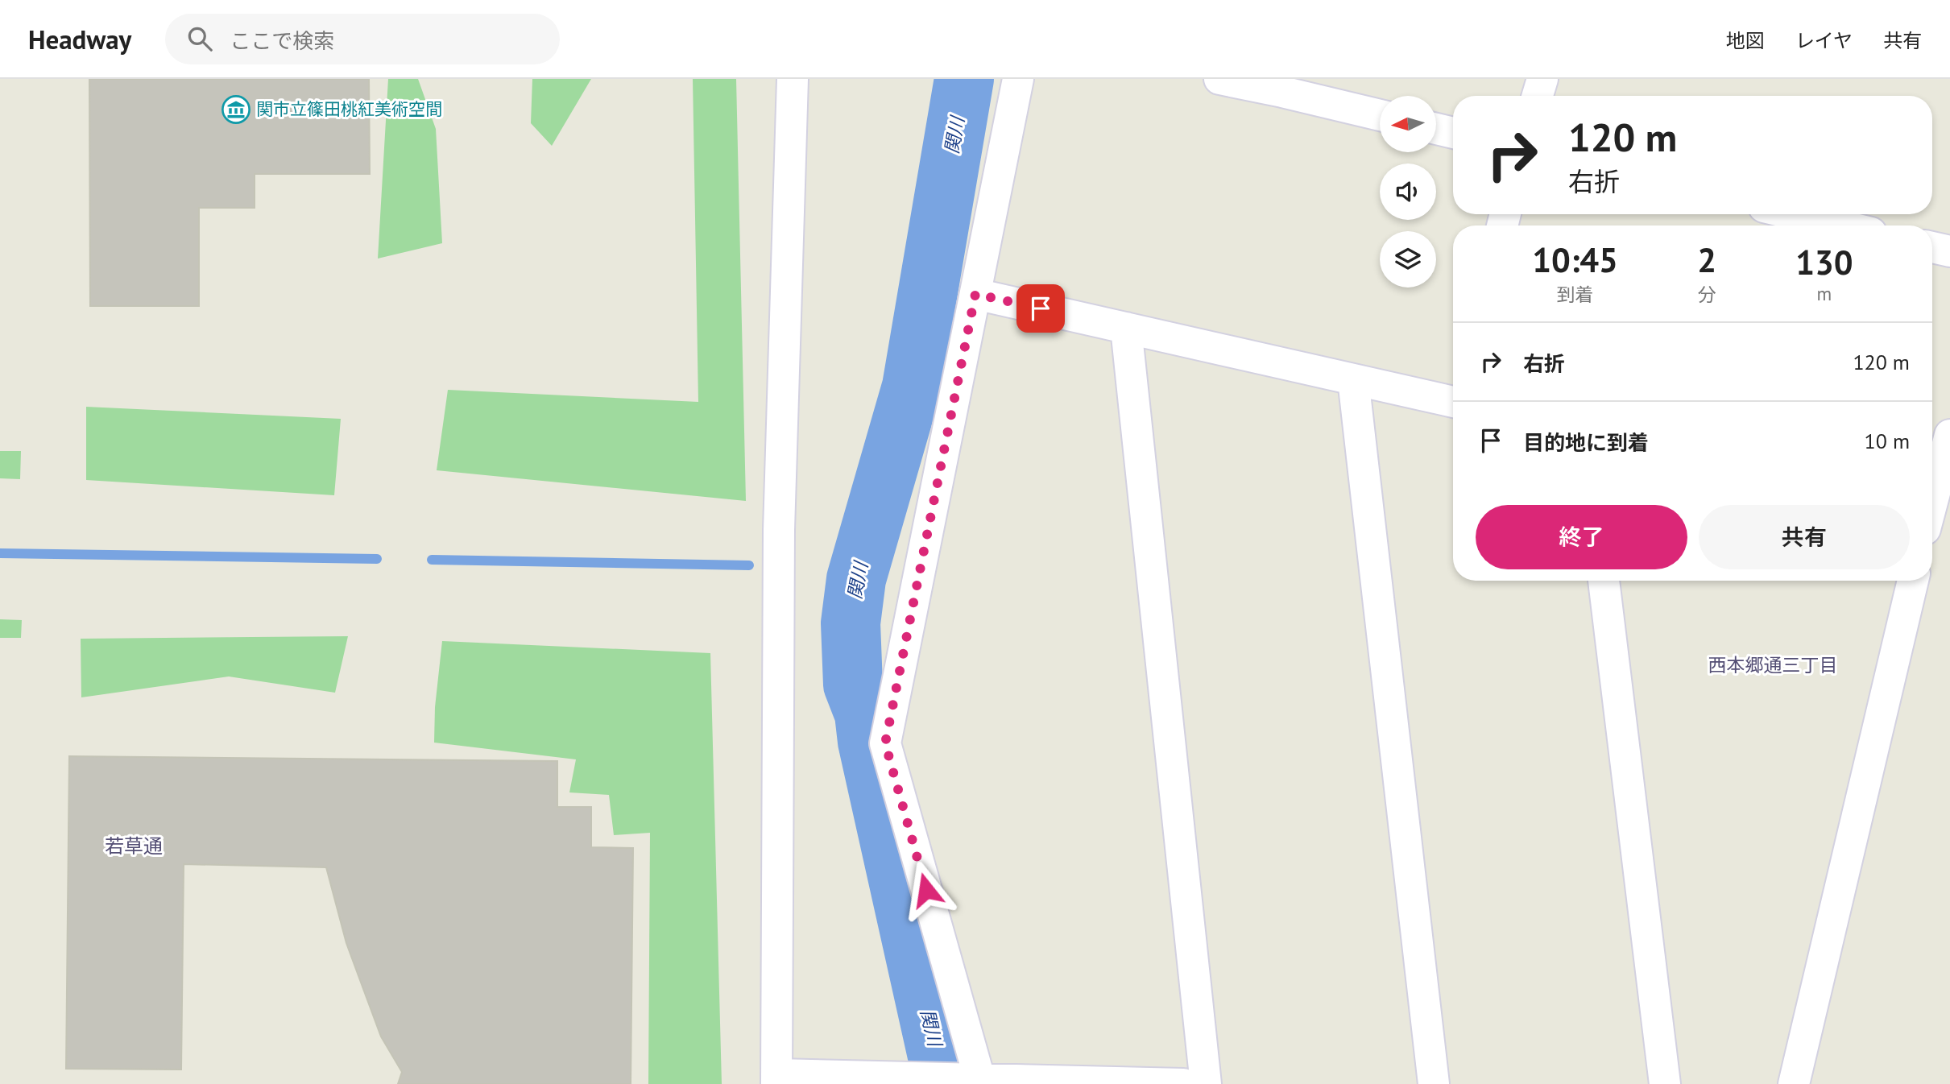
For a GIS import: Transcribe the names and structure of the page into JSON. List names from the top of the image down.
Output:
{
  "districts": ["西本郷通三丁目", "若草通"],
  "water": ["関川"],
  "places": {
    "museum": ["関市立篠田桃紅美術空間"]
  },
  "north": "left",
  "page": {
    "header": "Headway",
    "search": "ここで検索",
    "nav": ["地図", "レイヤ", "共有"],
    "turn": ["120 m", "右折"],
    "eta": [
      "10:45",
      "到着",
      "2",
      "分",
      "130",
      "m"
    ],
    "list": [
      {
        "name": "右折",
        "value": "120 m"
      },
      {
        "name": "目的地に到着",
        "value": "10 m"
      }
    ],
    "buttons": ["終了", "共有"]
  }
}
